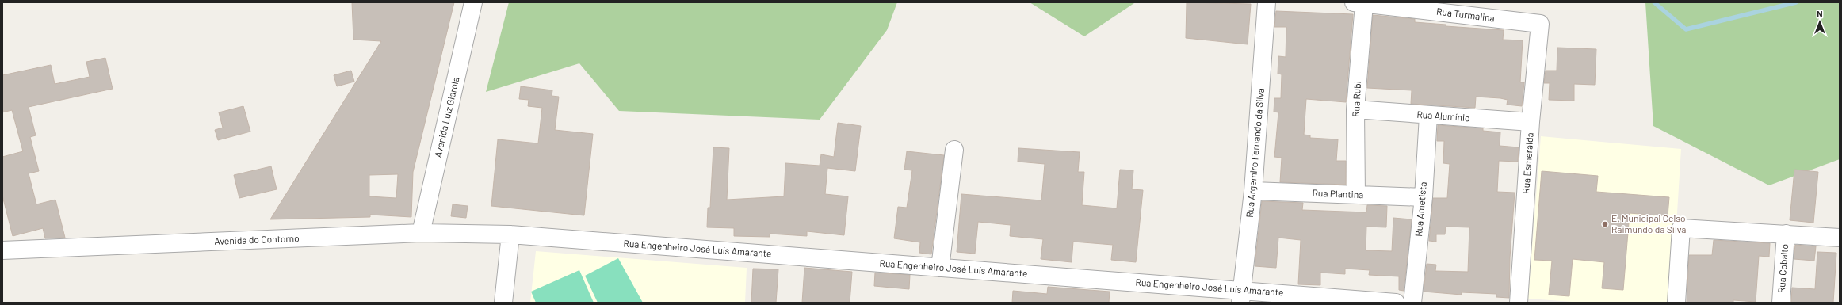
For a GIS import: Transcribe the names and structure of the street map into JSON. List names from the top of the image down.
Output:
{
  "streets": {
    "street": [
      "Rua Turmalina",
      "Rua Rubi",
      "Rua Alumínio",
      "Avenida Luiz Giarola",
      "Rua Argemiro Fernando da Silva",
      "Rua Esmeralda",
      "Rua Plantina",
      "Rua Ametista",
      "Avenida do Contorno",
      "Rua Engenheiro José Luís Amarante",
      "Rua Cobalto"
    ]
  },
  "crossings": [
    ["Rua Turmalina", "Rua Rubi"],
    ["Rua Turmalina", "Rua Esmeralda"],
    ["Rua Rubi", "Rua Alumínio"],
    ["Rua Rubi", "Rua Plantina"],
    ["Rua Alumínio", "Rua Esmeralda"],
    ["Rua Alumínio", "Rua Ametista"],
    ["Avenida Luiz Giarola", "Avenida do Contorno"],
    ["Rua Argemiro Fernando da Silva", "Rua Plantina"],
    ["Rua Argemiro Fernando da Silva", "Rua Engenheiro José Luís Amarante"],
    ["Rua Plantina", "Rua Ametista"],
    ["Avenida do Contorno", "Rua Engenheiro José Luís Amarante"]
  ],
  "places": ["E. Municipal Celso Raimundo da Silva"],
  "north": "top"
}
